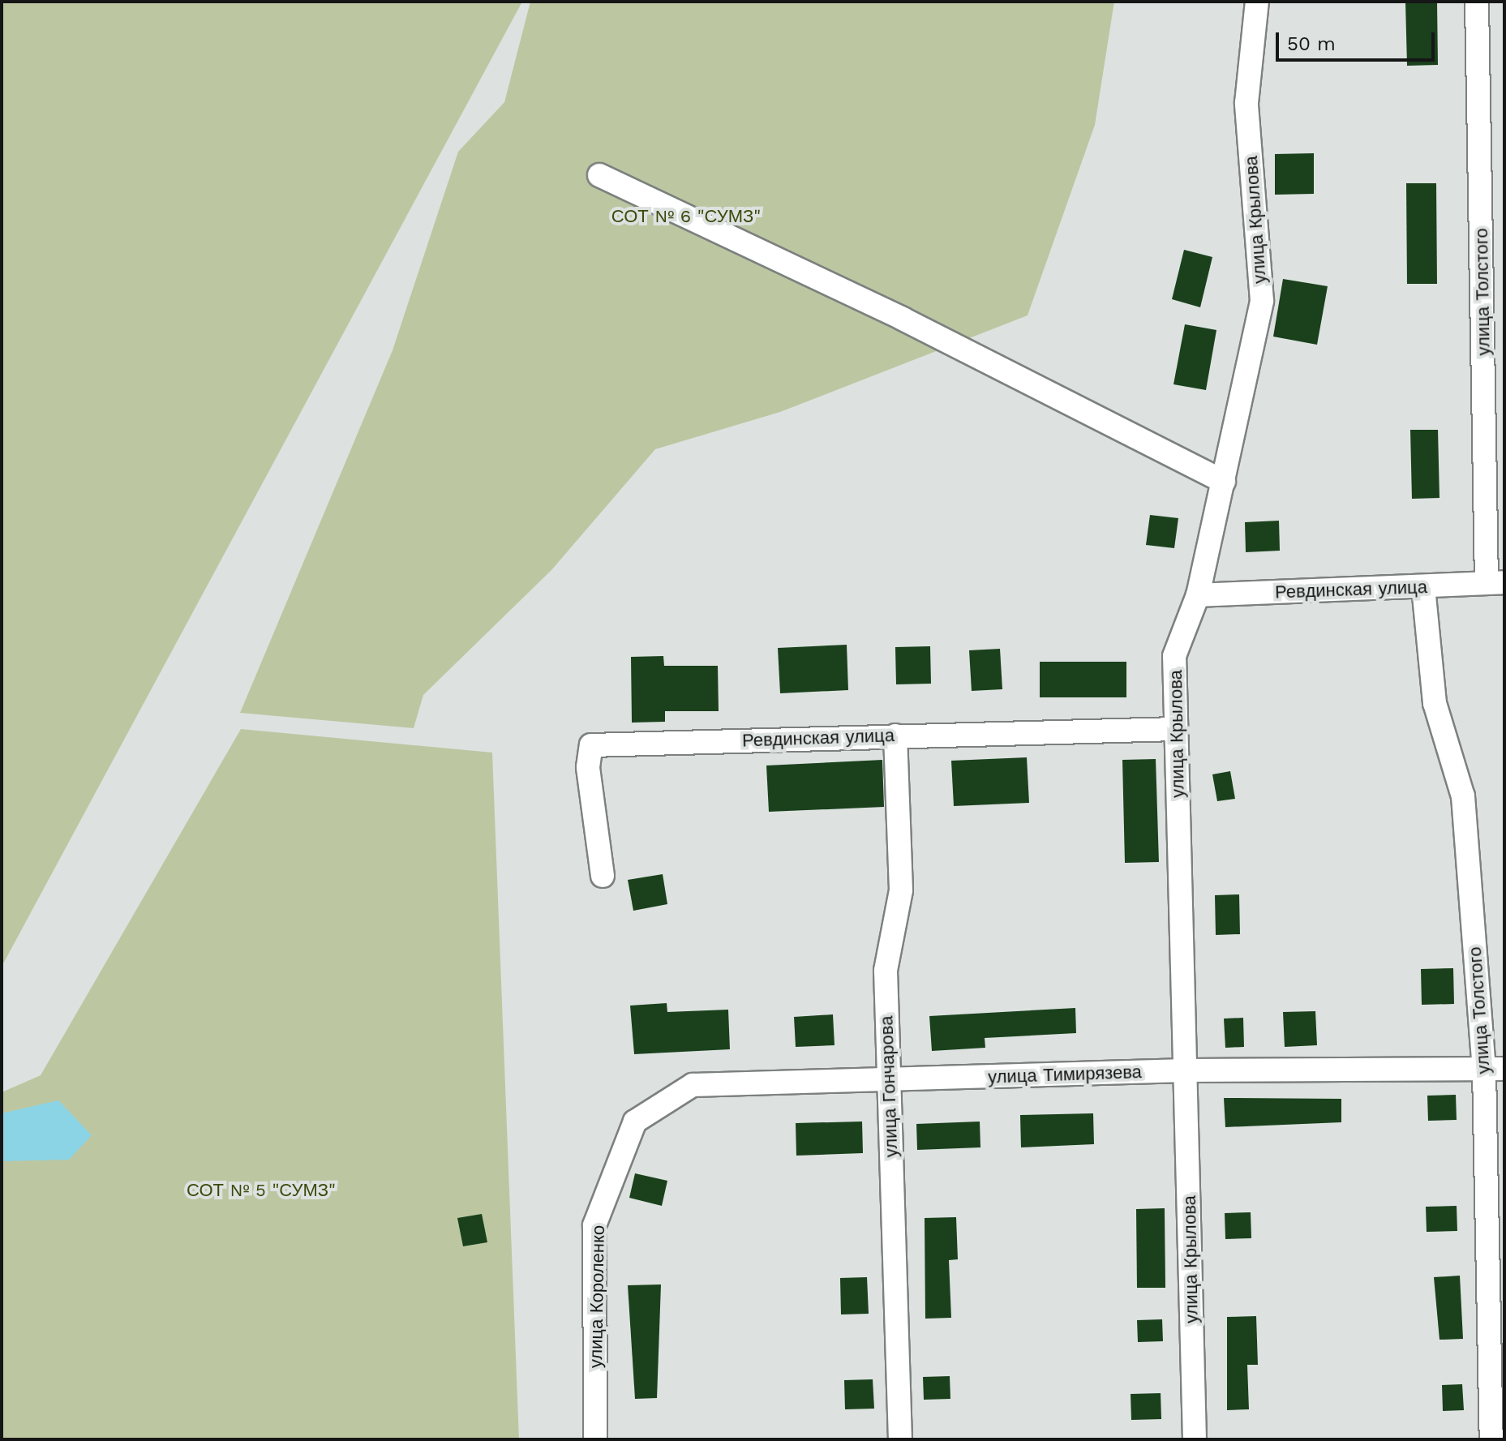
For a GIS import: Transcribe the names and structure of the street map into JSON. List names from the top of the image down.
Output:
{
  "streets": {
    "street": [
      "улица Крылова",
      "улица Толстого",
      "Ревдинская улица",
      "улица Тимирязева",
      "улица Гончарова",
      "улица Короленко"
    ]
  },
  "crossings": [
    ["улица Крылова", "Ревдинская улица"],
    ["улица Крылова", "улица Тимирязева"],
    ["улица Толстого", "Ревдинская улица"],
    ["улица Толстого", "улица Тимирязева"],
    ["Ревдинская улица", "улица Гончарова"],
    ["улица Тимирязева", "улица Гончарова"],
    ["улица Тимирязева", "улица Короленко"]
  ],
  "parks": ["СОТ № 6 \"СУМЗ\"", "СОТ № 5 \"СУМЗ\""],
  "scale_bar": "50 m"
}
